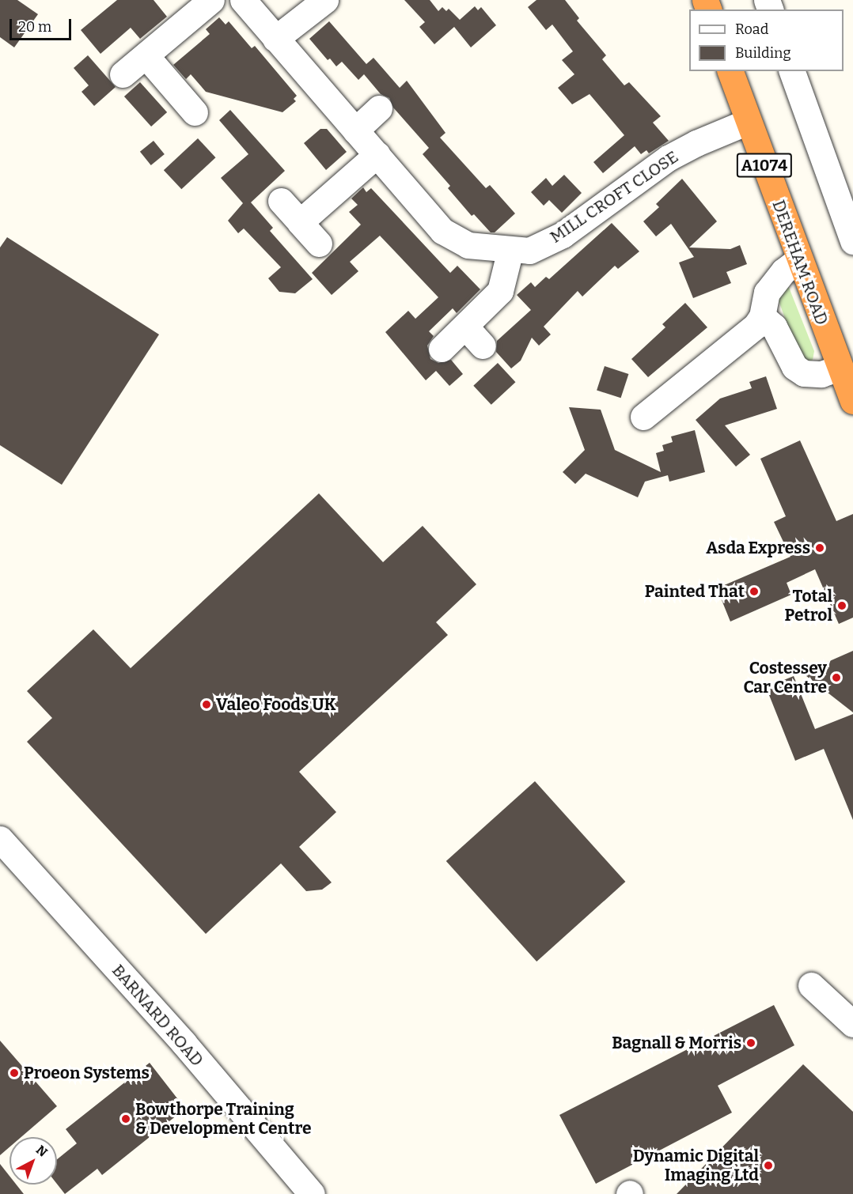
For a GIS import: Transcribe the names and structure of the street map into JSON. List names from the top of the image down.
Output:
{
  "streets": {
    "highway": ["A1074", "DEREHAM ROAD"],
    "street": ["MILL CROFT CLOSE", "BARNARD ROAD"]
  },
  "crossings": [
    ["MILL CROFT CLOSE", "DEREHAM ROAD"]
  ],
  "places": [
    "Asda Express",
    "Painted That",
    "Total Petrol",
    "Costessey Car Centre",
    "Valeo Foods UK",
    "Bagnall & Morris",
    "Proeon Systems",
    "Bowthorpe Training & Development Centre",
    "Dynamic Digital Imaging Ltd"
  ],
  "legend": ["Road", "Building"],
  "scale_bar": "20 m",
  "north": "top right"
}
